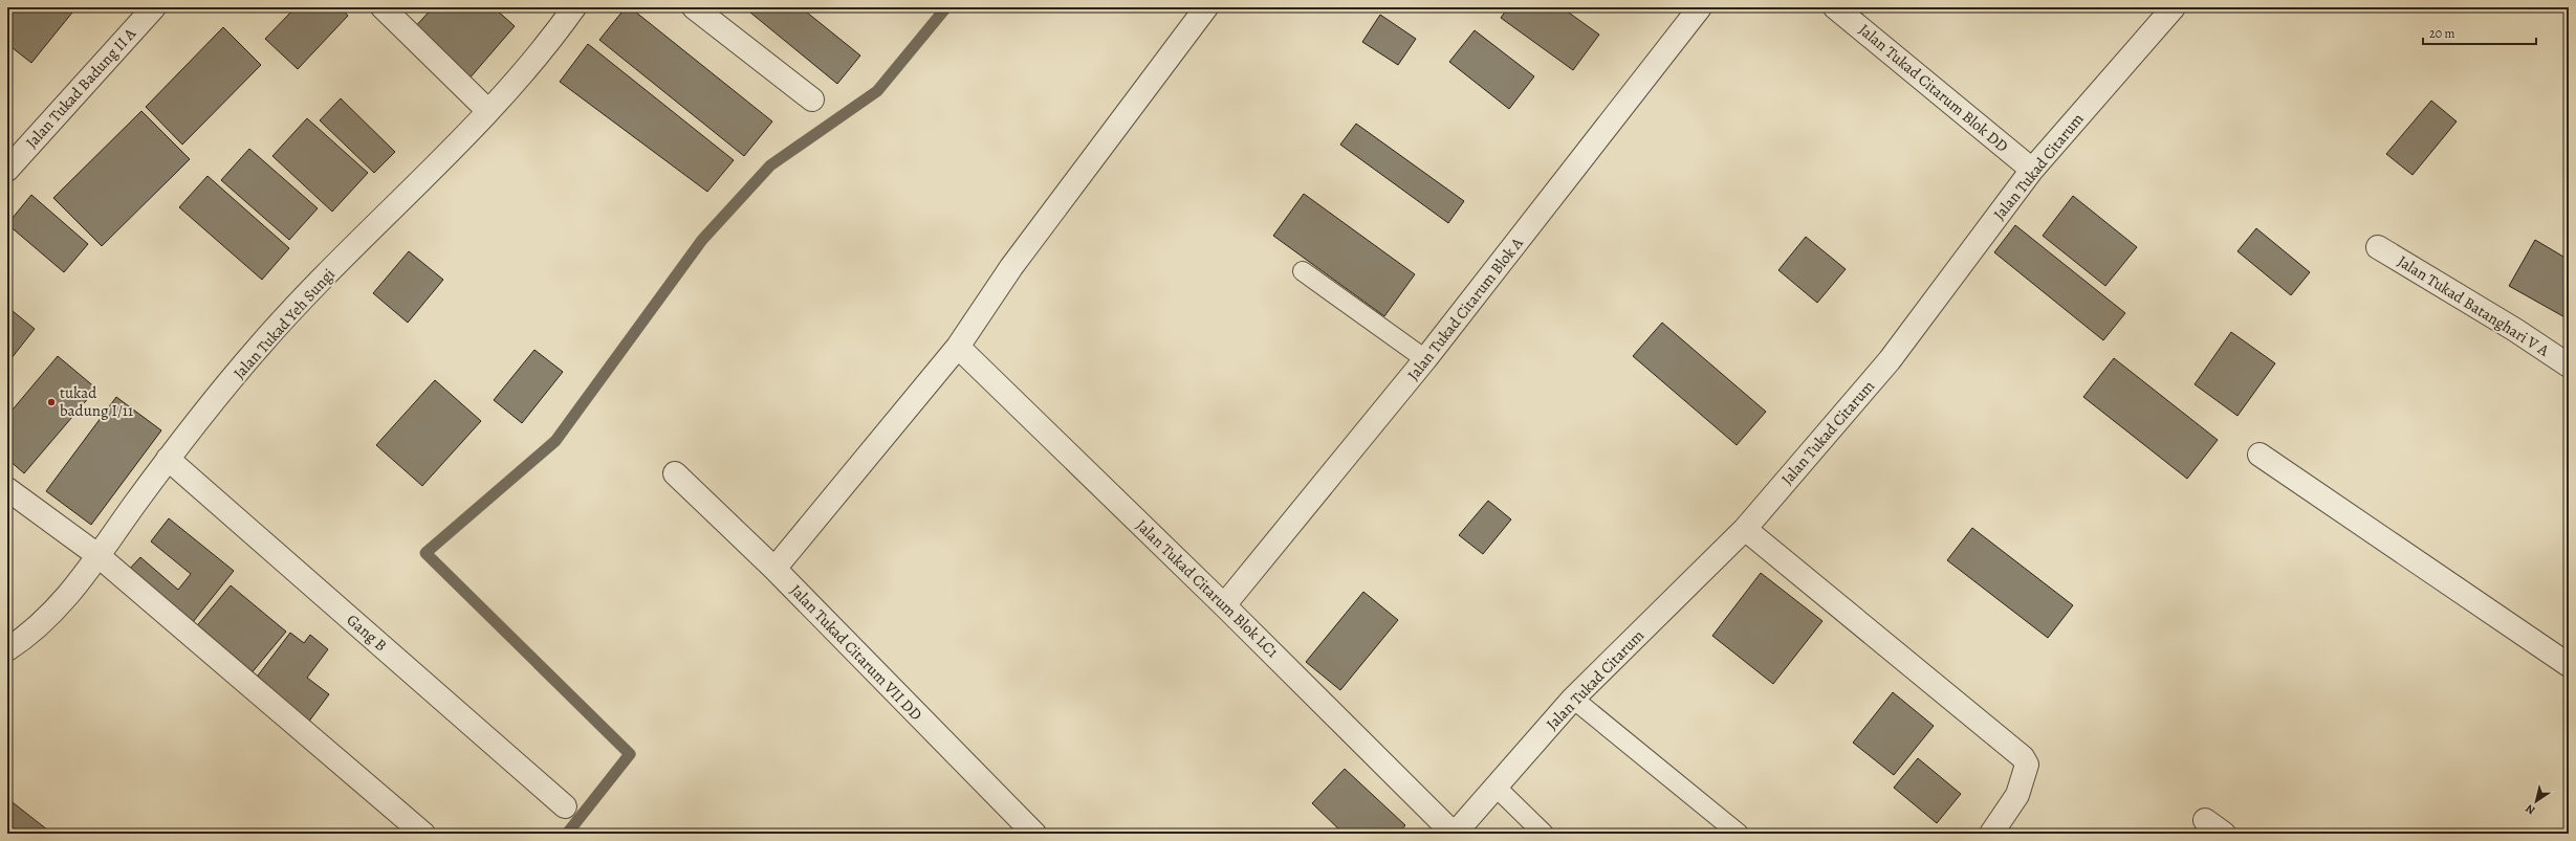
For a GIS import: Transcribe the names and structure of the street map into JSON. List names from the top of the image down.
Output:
{
  "streets": {
    "street": [
      "Jalan Tukad Badung II A",
      "Jalan Tukad Citarum Blok DD",
      "Jalan Tukad Citarum",
      "Jalan Tukad Batanghari V A",
      "Jalan Tukad Citarum Blok A",
      "Jalan Tukad Yeh Sungi",
      "Jalan Tukad Citarum Blok LC1",
      "Gang B",
      "Jalan Tukad Citarum VII DD"
    ]
  },
  "crossings": [
    ["Jalan Tukad Citarum Blok DD", "Jalan Tukad Citarum"],
    ["Jalan Tukad Citarum", "Jalan Tukad Citarum Blok LC1"],
    ["Jalan Tukad Citarum Blok A", "Jalan Tukad Citarum Blok LC1"],
    ["Jalan Tukad Yeh Sungi", "Gang B"]
  ],
  "places": ["tukad badung I/11"],
  "scale_bar": "20 m",
  "north": "bottom left"
}
